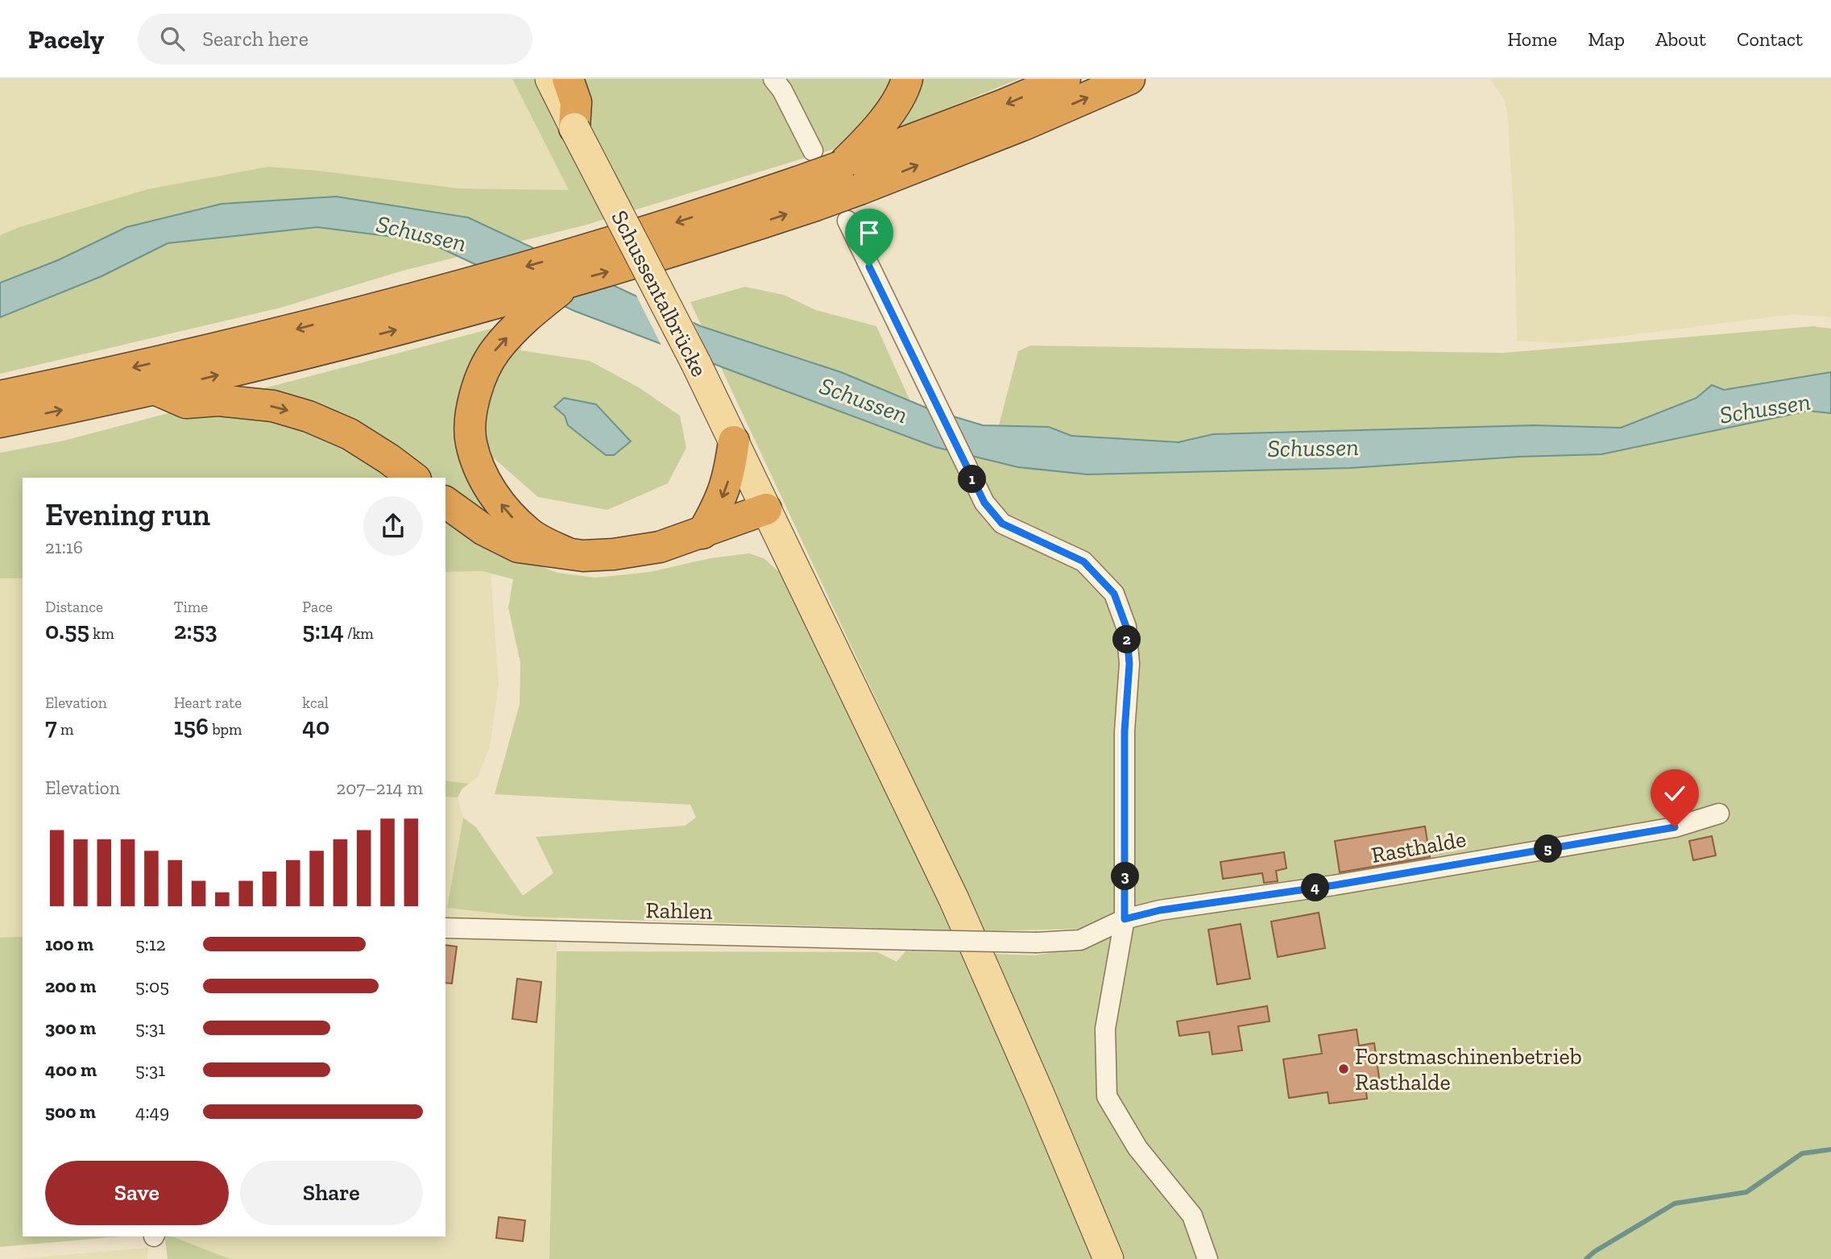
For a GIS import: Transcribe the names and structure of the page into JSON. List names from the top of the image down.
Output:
{
  "streets": {
    "main road": ["Schussentalbrücke"],
    "street": ["Rasthalde", "Rahlen"]
  },
  "crossings": [
    ["Rasthalde", "Rahlen"]
  ],
  "water": ["Schussen"],
  "places": ["Forstmaschinenbetrieb Rasthalde"],
  "page": {
    "header": "Pacely",
    "search": "Search here",
    "nav": [
      "Home",
      "Map",
      "About",
      "Contact"
    ],
    "pins": [
      "1",
      "2",
      "5",
      "3",
      "4"
    ],
    "heading": ["Evening run", "21:16"],
    "stats": [
      ["Distance", "0.55 km"],
      ["Time", "2:53"],
      ["Pace", "5:14 /km"],
      ["Elevation", "7 m"],
      ["Heart rate", "156 bpm"],
      ["kcal", "40"]
    ],
    "chart": ["Elevation", "207–214 m"],
    "list": [
      {
        "name": "100 m",
        "note": "5:12"
      },
      {
        "name": "200 m",
        "note": "5:05"
      },
      {
        "name": "300 m",
        "note": "5:31"
      },
      {
        "name": "400 m",
        "note": "5:31"
      },
      {
        "name": "500 m",
        "note": "4:49"
      }
    ],
    "buttons": ["Save", "Share"]
  }
}
